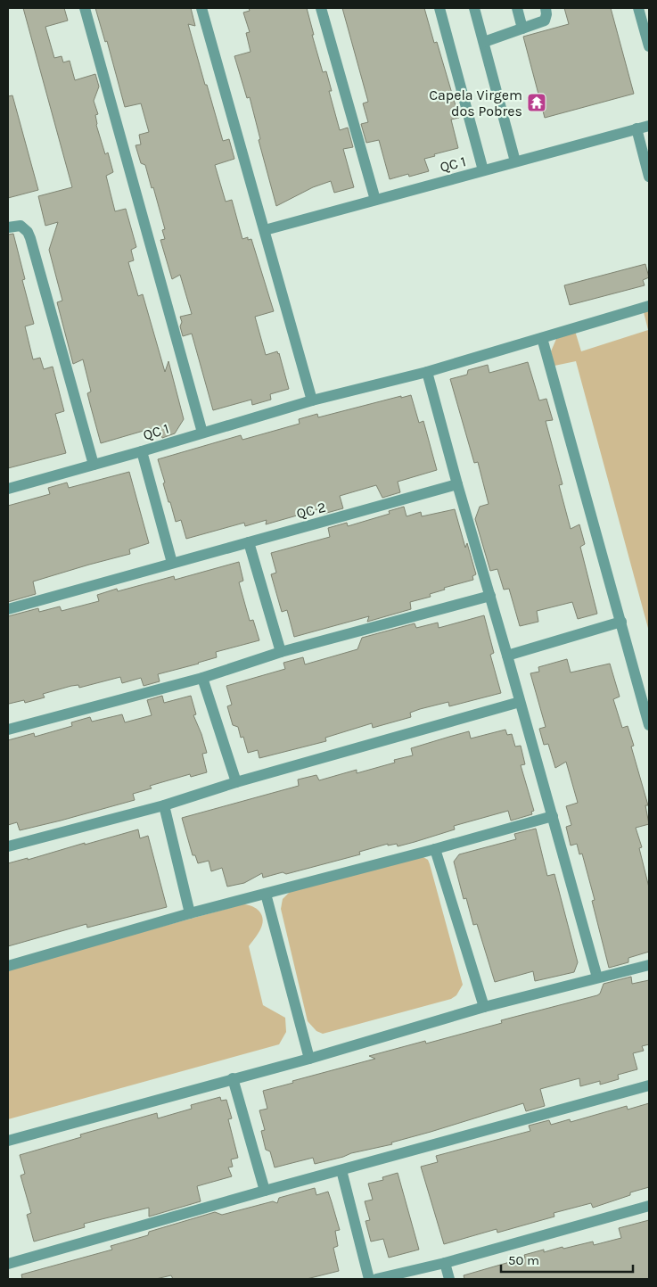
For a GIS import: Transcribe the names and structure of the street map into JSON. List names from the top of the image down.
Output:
{
  "streets": {
    "street": ["QC 1", "QC 2"]
  },
  "places": {
    "temple": ["Capela Virgem dos Pobres"]
  },
  "scale_bar": "50 m"
}
